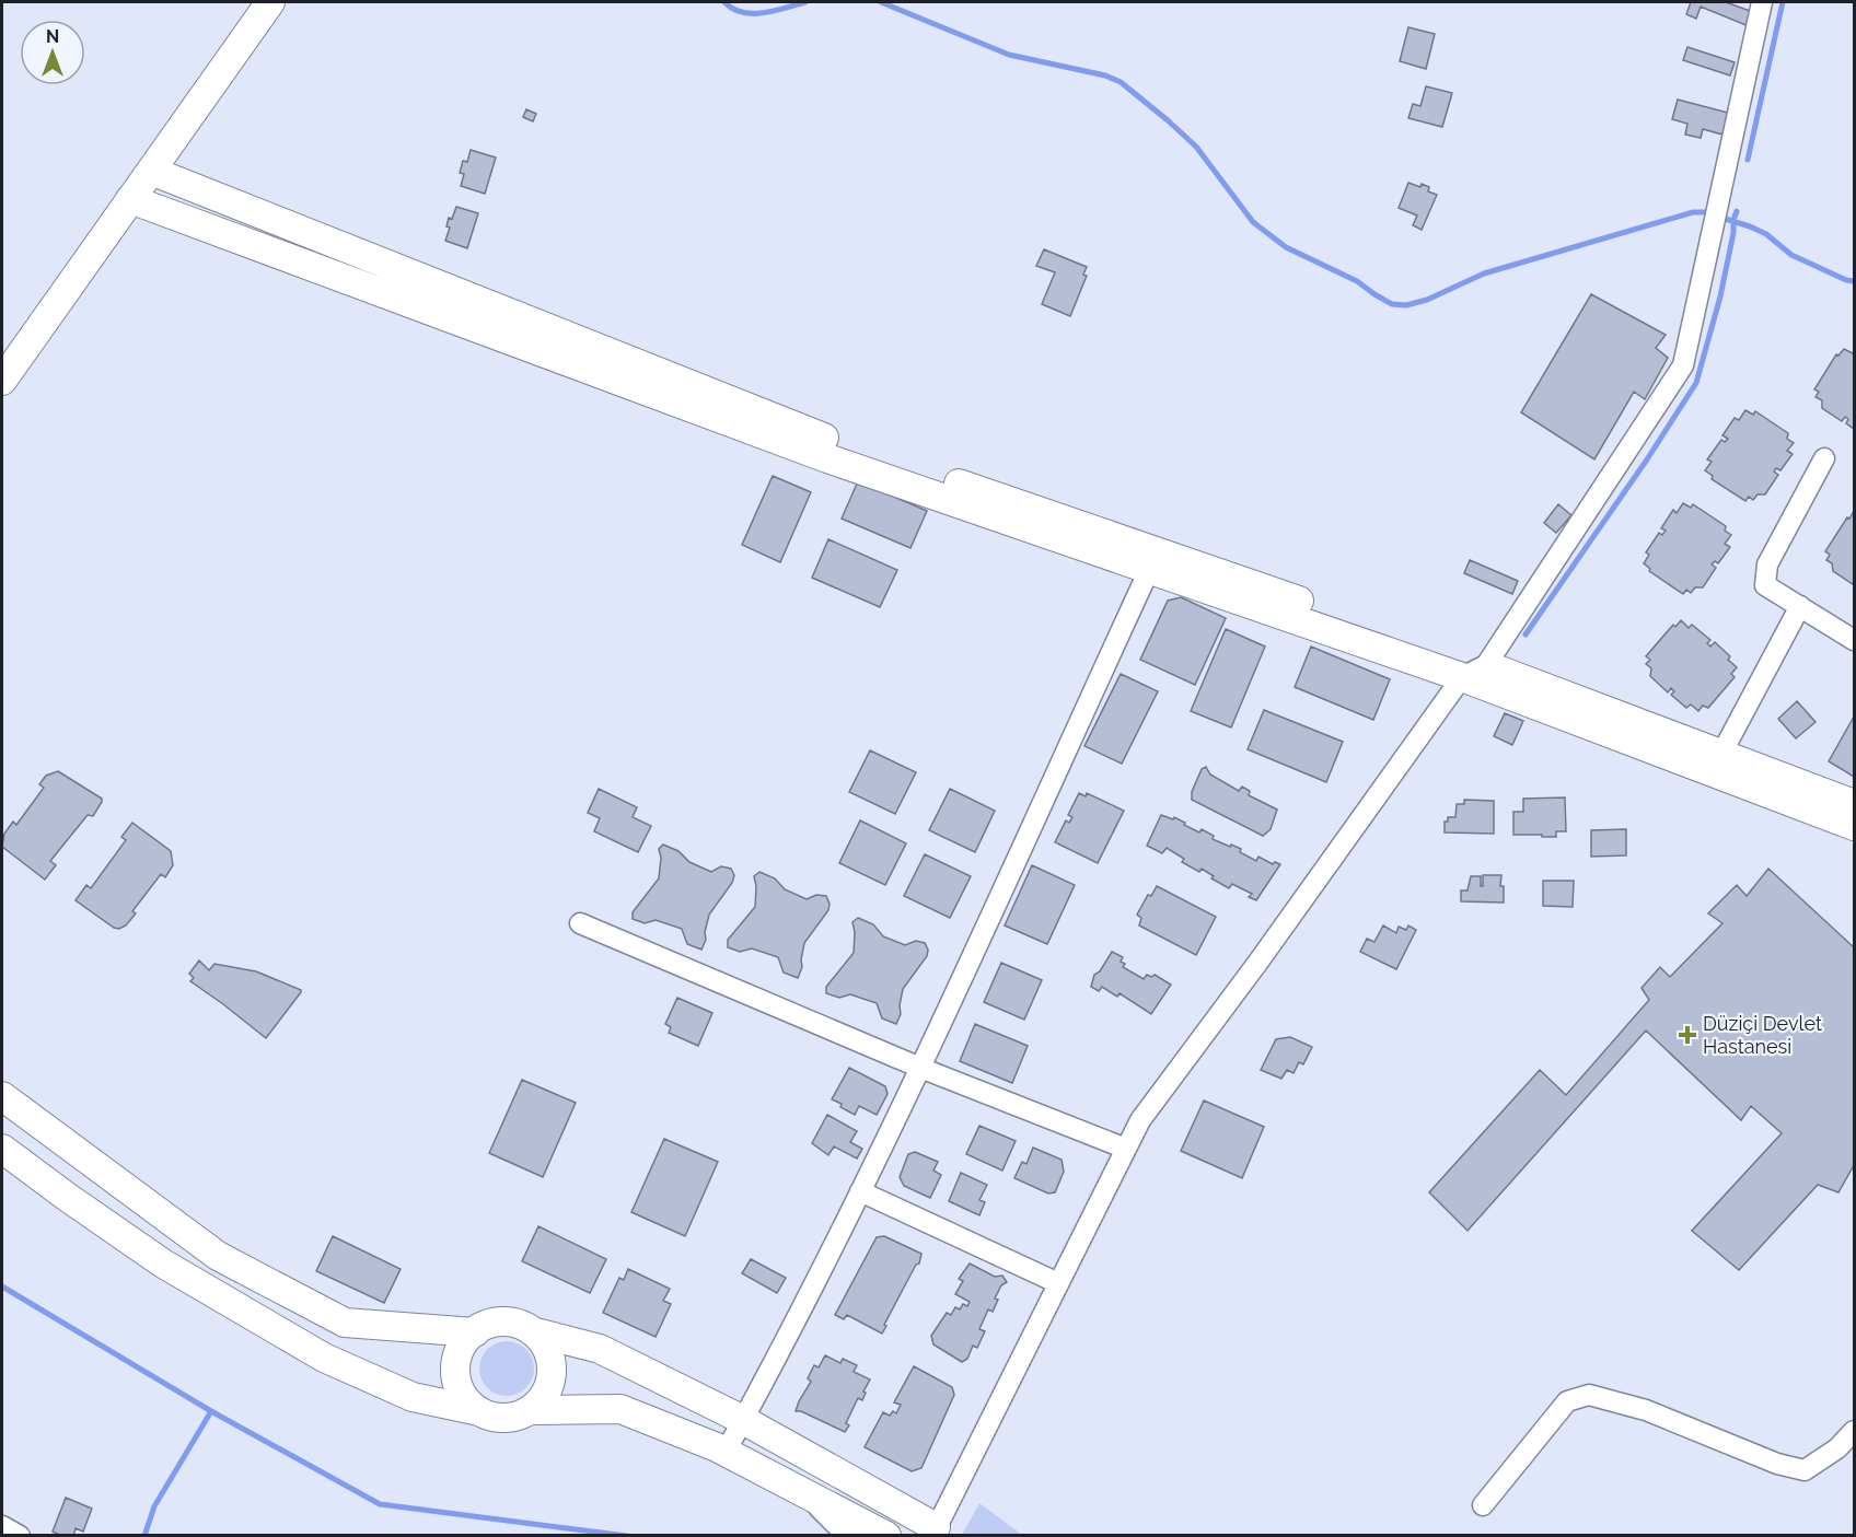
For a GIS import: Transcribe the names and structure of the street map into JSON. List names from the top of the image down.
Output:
{
  "places": {
    "health": ["Düziçi Devlet Hastanesi"]
  },
  "north": "top"
}
